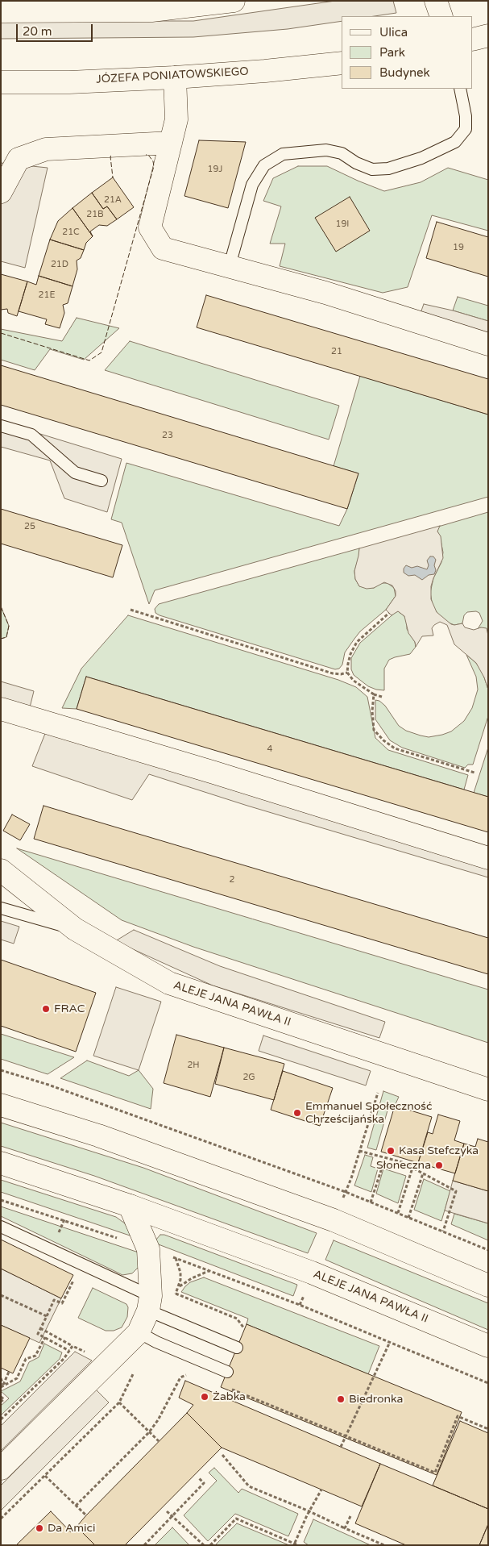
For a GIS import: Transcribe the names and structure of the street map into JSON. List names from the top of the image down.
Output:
{
  "streets": {
    "street": ["JÓZEFA PONIATOWSKIEGO", "ALEJE JANA PAWŁA II"]
  },
  "places": [
    "FRAC",
    "Emmanuel Społeczność Chrześcijańska",
    "Kasa Stefczyka",
    "Słoneczna",
    "Żabka",
    "Biedronka",
    "Da Amici"
  ],
  "house_numbers": [
    "19J",
    "21A",
    "21B",
    "19I",
    "21C",
    "19",
    "21D",
    "21E",
    "21",
    "23",
    "25",
    "4",
    "2",
    "2H",
    "2G"
  ],
  "legend": ["Ulica", "Park", "Budynek"],
  "scale_bar": "20 m"
}
